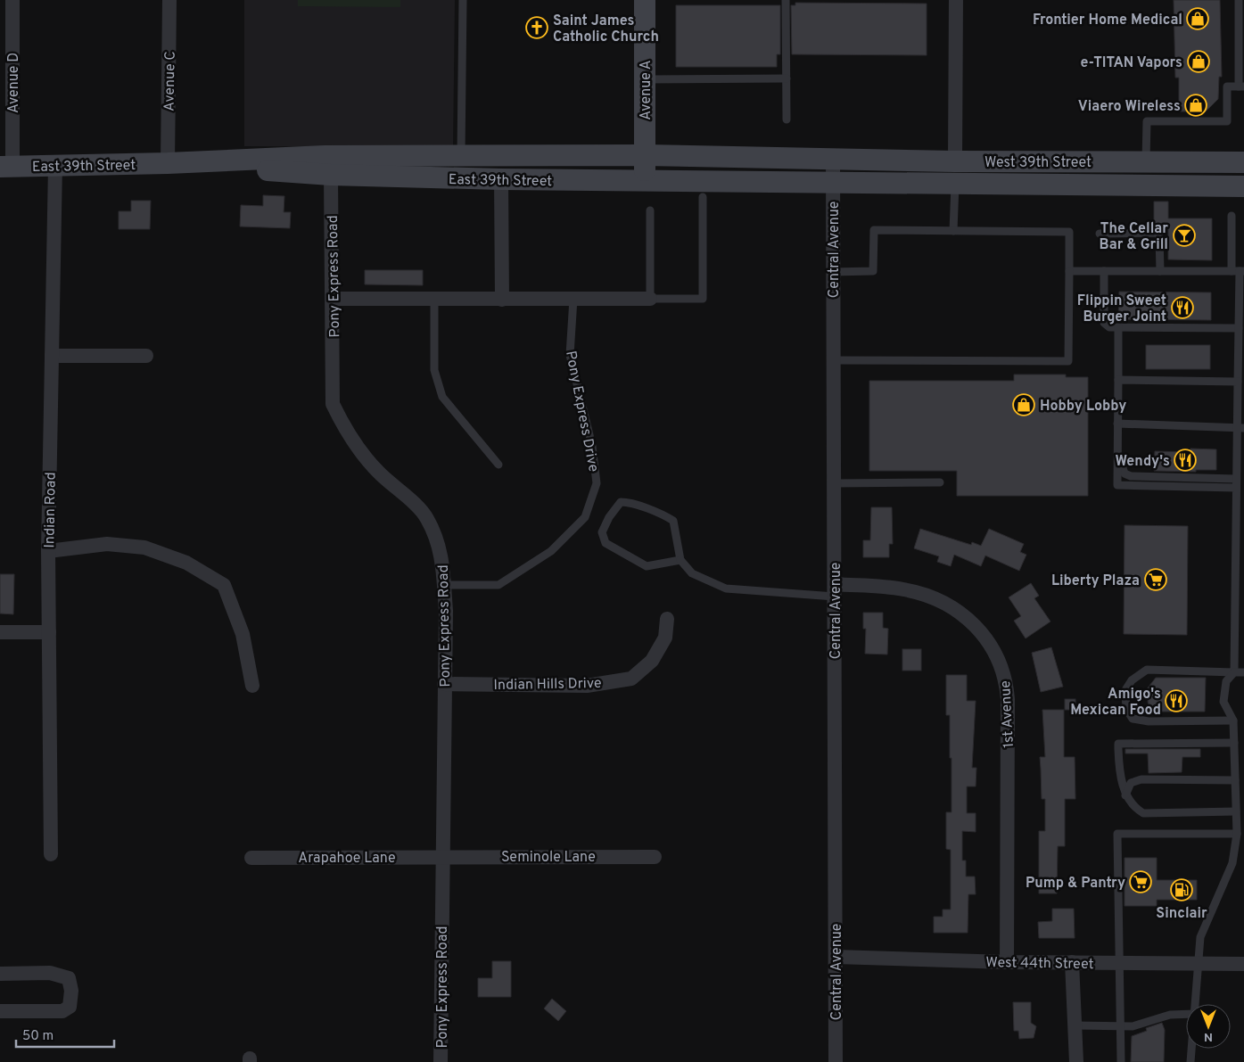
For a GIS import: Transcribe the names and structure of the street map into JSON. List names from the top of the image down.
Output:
{
  "streets": {
    "main road": ["Avenue A", "West 39th Street", "East 39th Street"],
    "street": [
      "Avenue C",
      "Avenue D",
      "Central Avenue",
      "Pony Express Road",
      "Indian Road",
      "Indian Hills Drive",
      "1st Avenue",
      "Seminole Lane",
      "Arapahoe Lane",
      "West 44th Street"
    ],
    "lane": ["Pony Express Drive"]
  },
  "crossings": [
    ["Avenue C", "East 39th Street"],
    ["Avenue D", "East 39th Street"],
    ["Avenue A", "East 39th Street"],
    ["West 39th Street", "East 39th Street"],
    ["West 39th Street", "Central Avenue"],
    ["East 39th Street", "Central Avenue"],
    ["East 39th Street", "Pony Express Road"],
    ["East 39th Street", "Indian Road"],
    ["Central Avenue", "1st Avenue"],
    ["Central Avenue", "West 44th Street"],
    ["Pony Express Road", "Pony Express Drive"],
    ["Pony Express Road", "Indian Hills Drive"],
    ["Pony Express Road", "Seminole Lane"],
    ["Pony Express Road", "Arapahoe Lane"],
    ["1st Avenue", "West 44th Street"],
    ["Seminole Lane", "Arapahoe Lane"]
  ],
  "places": {
    "shop": [
      "Frontier Home Medical",
      "e-TITAN Vapors",
      "Viaero Wireless",
      "Hobby Lobby"
    ],
    "church": ["Saint James Catholic Church"],
    "bar": ["The Cellar Bar & Grill"],
    "restaurant": ["Flippin Sweet Burger Joint", "Wendy's", "Amigo's Mexican Food"],
    "supermarket": ["Liberty Plaza", "Pump & Pantry"],
    "fuel station": ["Sinclair"]
  },
  "scale_bar": "50 m",
  "north": "bottom"
}
